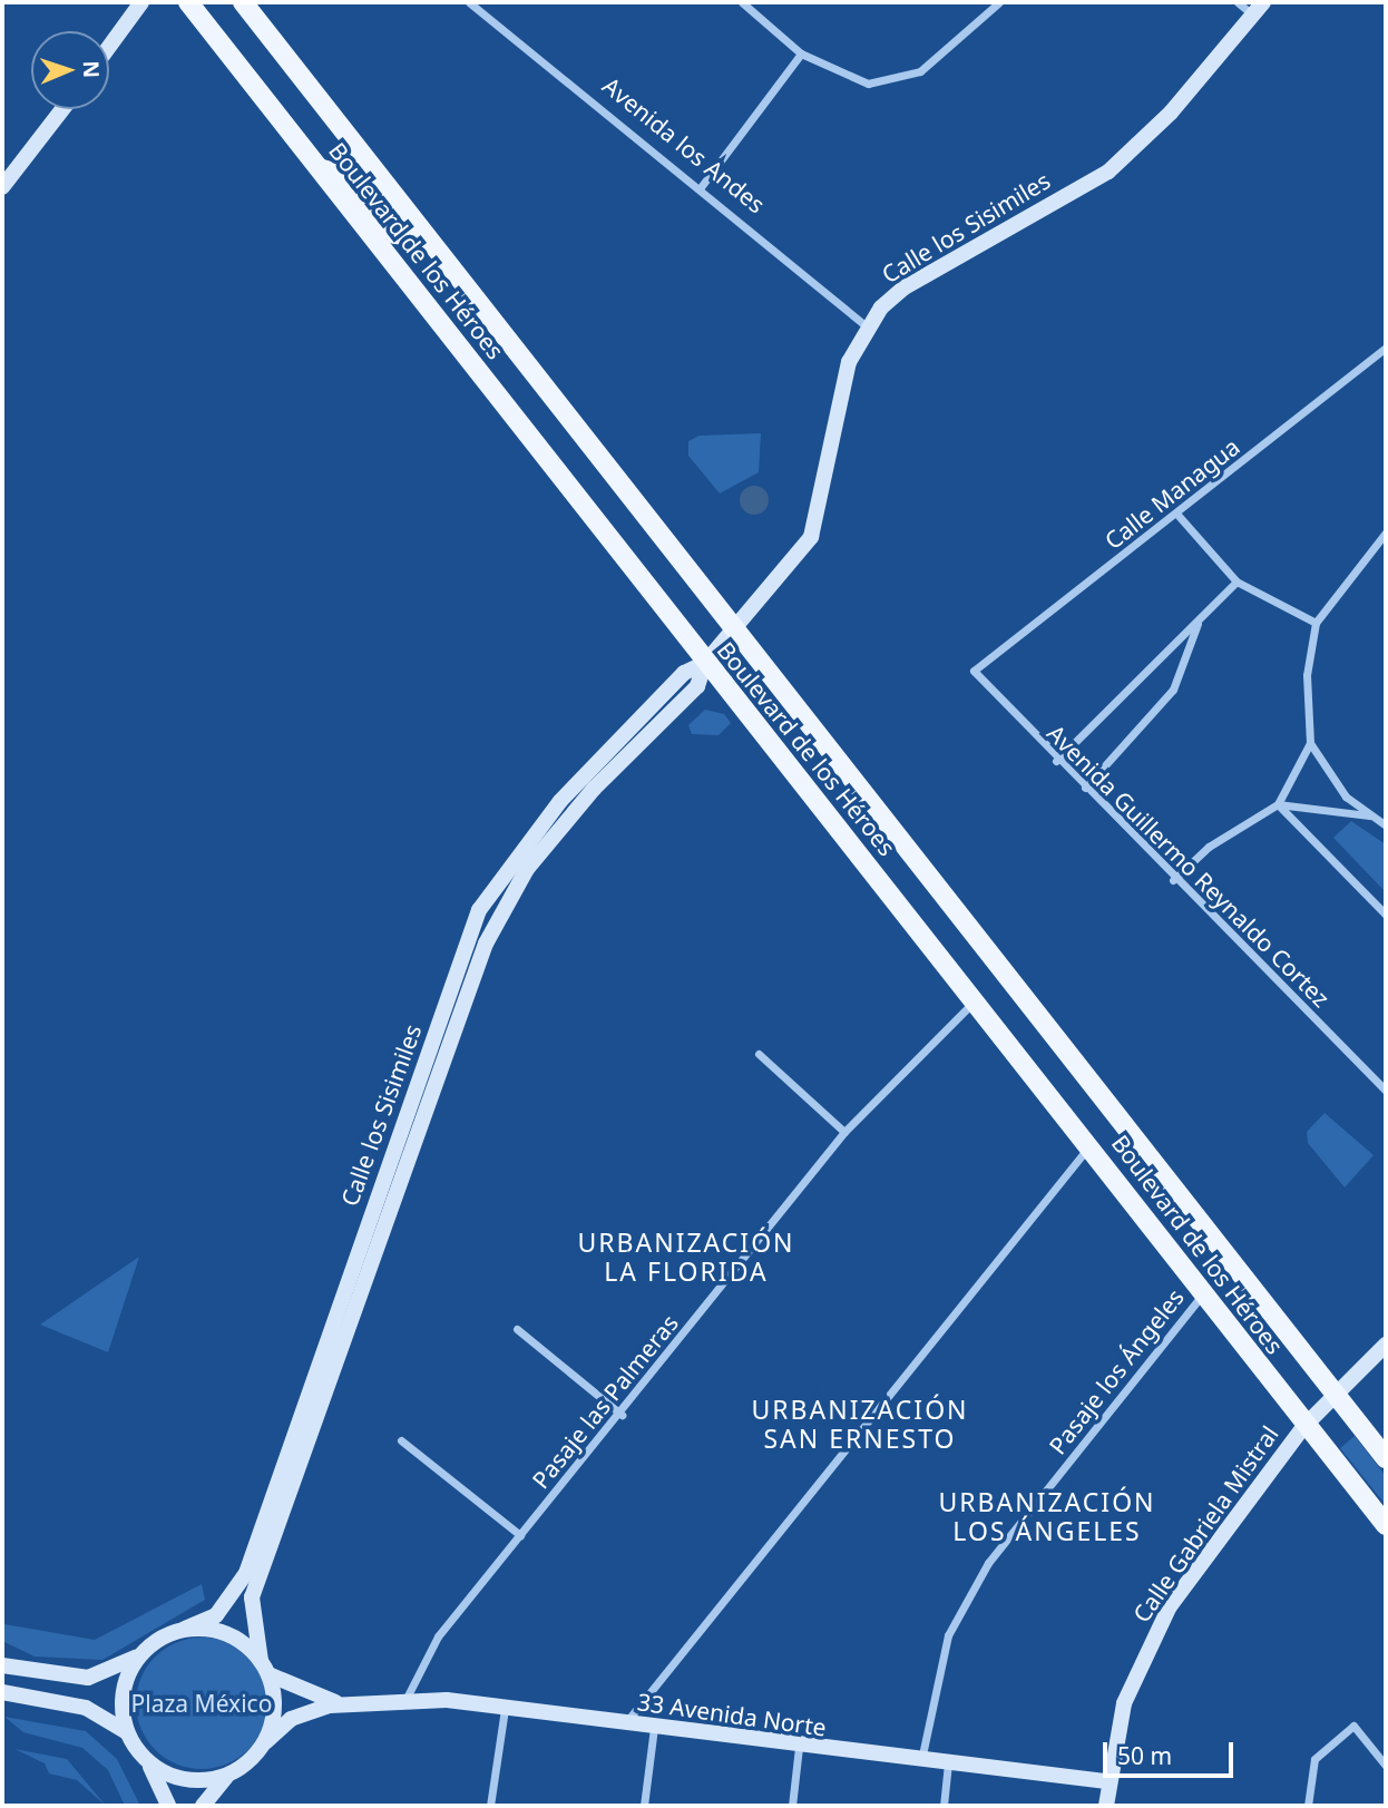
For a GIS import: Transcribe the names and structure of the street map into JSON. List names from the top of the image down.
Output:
{
  "streets": {
    "main road": [
      "Calle los Sisimiles",
      "Boulevard de los Héroes",
      "Calle Gabriela Mistral",
      "33 Avenida Norte"
    ],
    "street": [
      "Avenida los Andes",
      "Calle Managua",
      "Avenida Guillermo Reynaldo Cortez",
      "Pasaje los Ángeles",
      "Pasaje las Palmeras"
    ]
  },
  "crossings": [
    ["Avenida los Andes", "Calle los Sisimiles"],
    ["Calle los Sisimiles", "Boulevard de los Héroes"],
    ["Calle los Sisimiles", "33 Avenida Norte"],
    ["Boulevard de los Héroes", "Pasaje los Ángeles"],
    ["Boulevard de los Héroes", "Pasaje las Palmeras"],
    ["Boulevard de los Héroes", "Calle Gabriela Mistral"],
    ["Calle Managua", "Avenida Guillermo Reynaldo Cortez"],
    ["Pasaje los Ángeles", "33 Avenida Norte"],
    ["Pasaje las Palmeras", "33 Avenida Norte"],
    ["Calle Gabriela Mistral", "33 Avenida Norte"]
  ],
  "districts": ["URBANIZACIÓN LA FLORIDA", "URBANIZACIÓN SAN ERNESTO", "URBANIZACIÓN LOS ÁNGELES"],
  "parks": ["Plaza México"],
  "scale_bar": "50 m",
  "north": "right"
}
